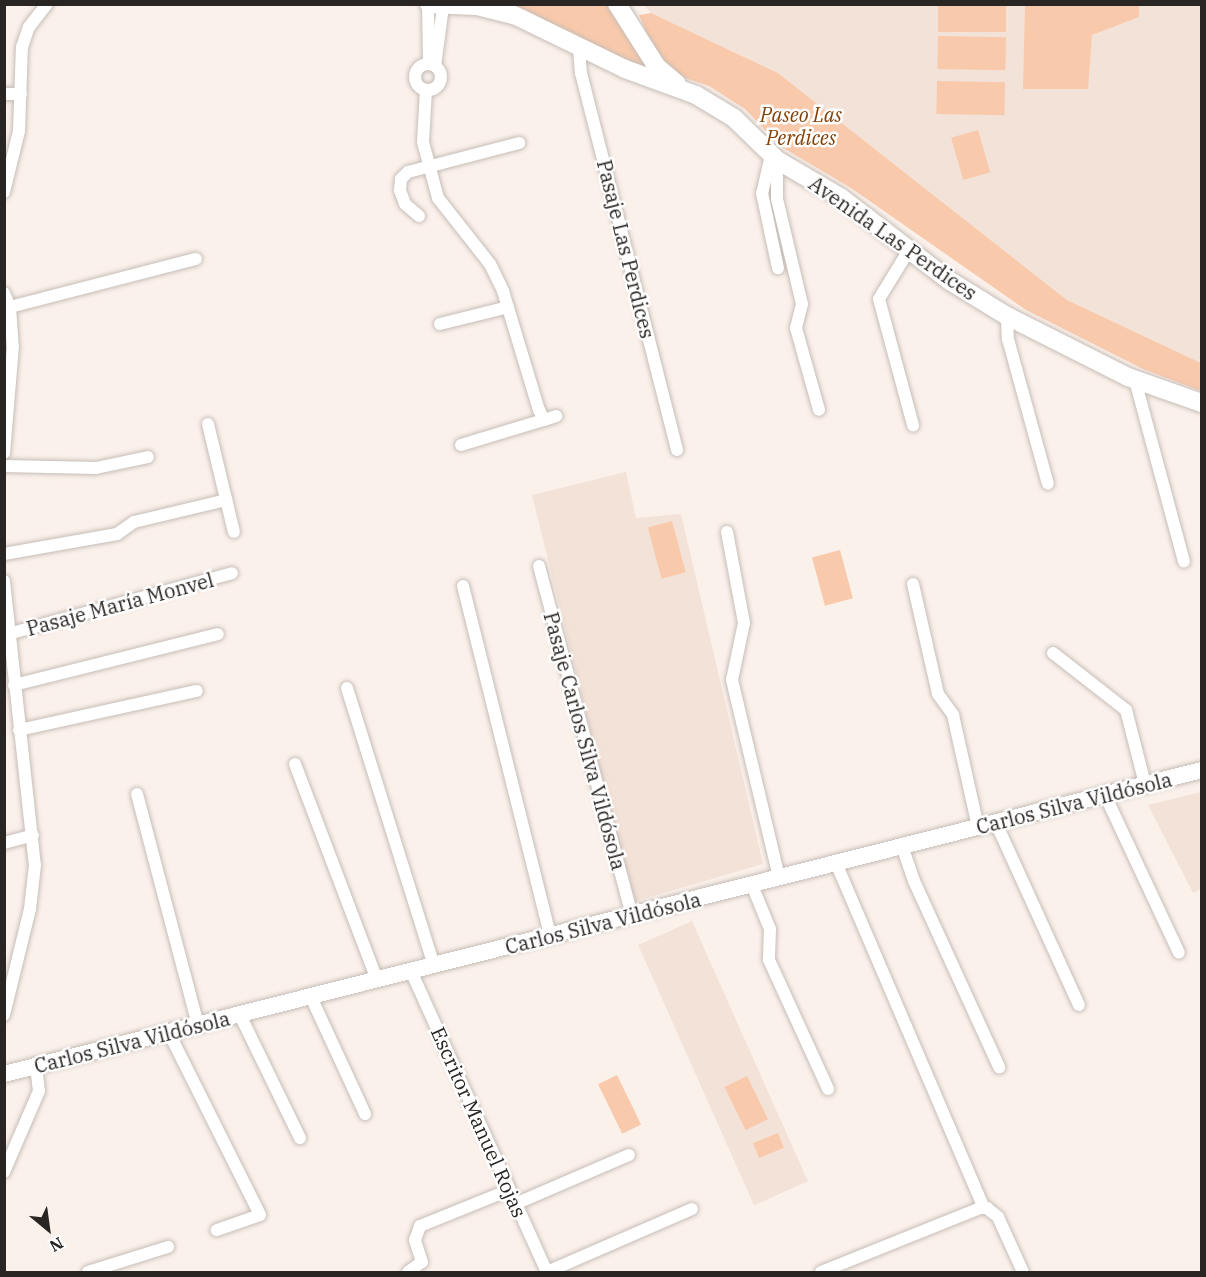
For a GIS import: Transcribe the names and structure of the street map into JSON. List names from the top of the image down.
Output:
{
  "streets": {
    "main road": ["Avenida Las Perdices"],
    "street": [
      "Pasaje Las Perdices",
      "Pasaje María Monvel",
      "Pasaje Carlos Silva Vildósola",
      "Carlos Silva Vildósola",
      "Escritor Manuel Rojas"
    ]
  },
  "crossings": [
    ["Avenida Las Perdices", "Pasaje Las Perdices"],
    ["Pasaje Carlos Silva Vildósola", "Carlos Silva Vildósola"],
    ["Carlos Silva Vildósola", "Escritor Manuel Rojas"]
  ],
  "parks": ["Paseo Las Perdices"],
  "north": "bottom right"
}
